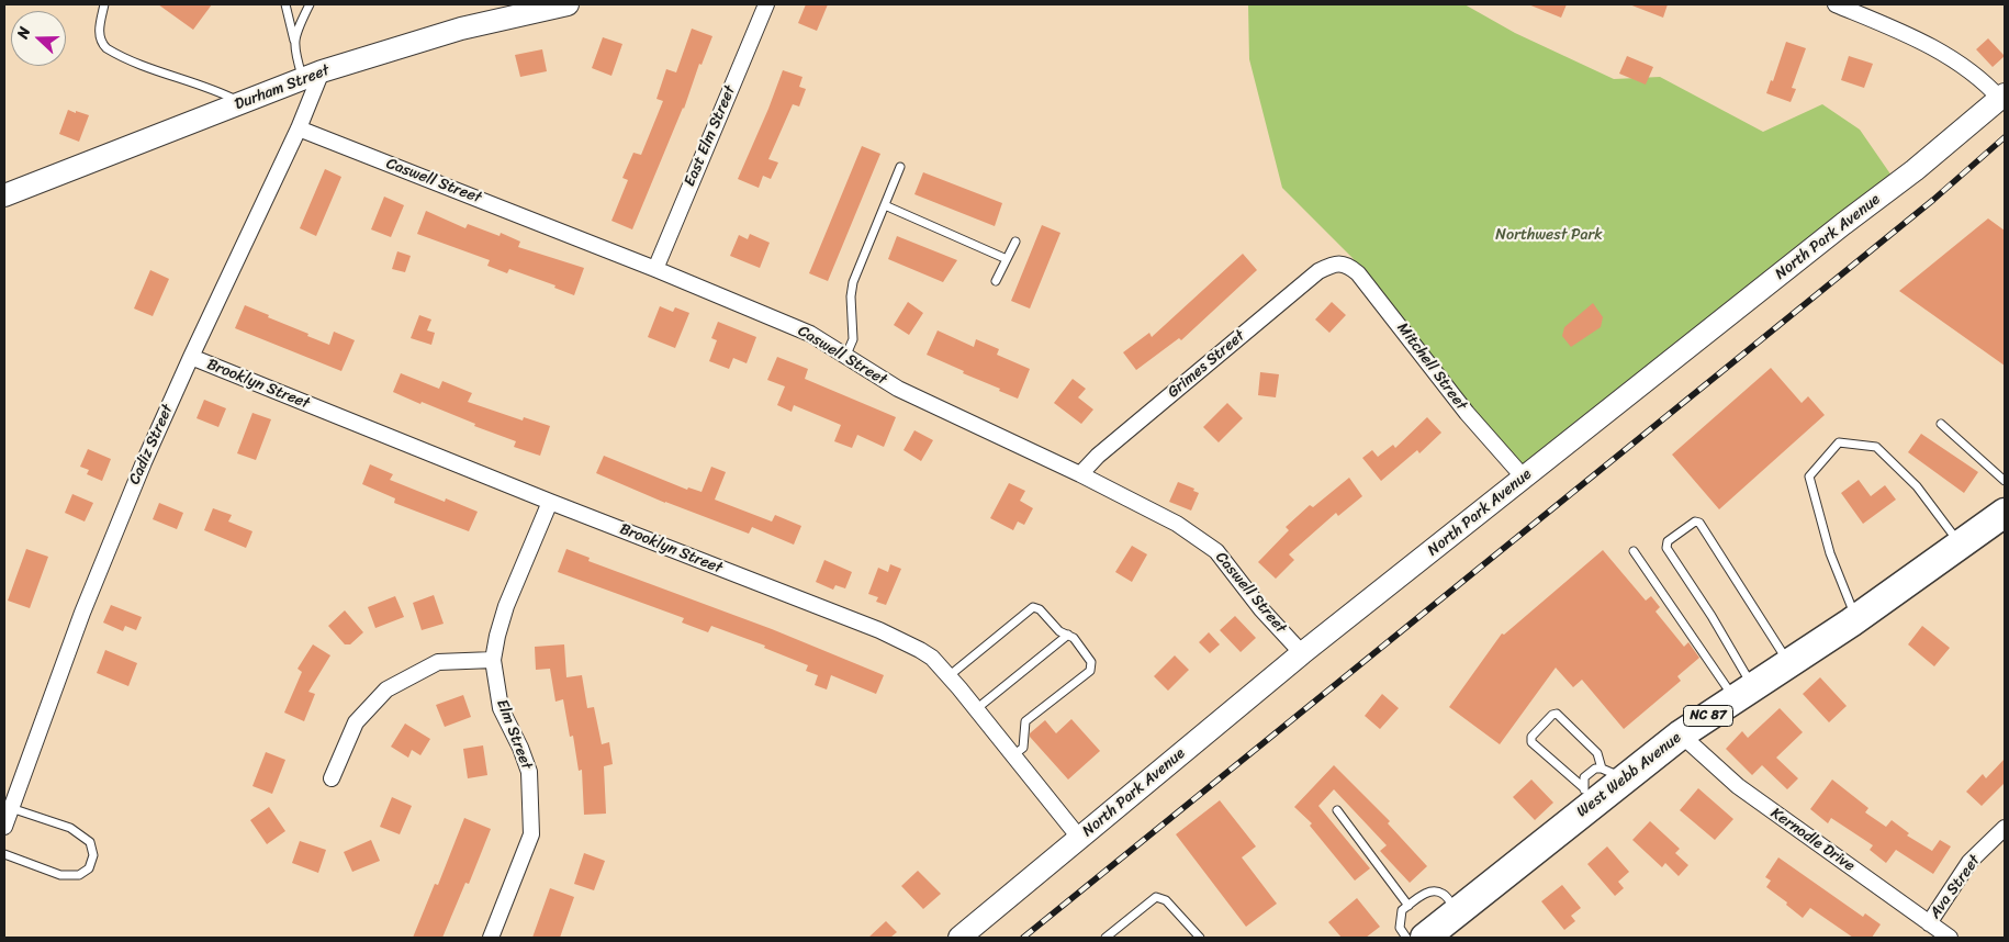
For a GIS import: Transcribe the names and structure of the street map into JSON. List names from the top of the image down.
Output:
{
  "streets": {
    "highway": ["NC 87", "West Webb Avenue"],
    "street": [
      "Durham Street",
      "East Elm Street",
      "Caswell Street",
      "North Park Avenue",
      "Grimes Street",
      "Mitchell Street",
      "Brooklyn Street",
      "Cadiz Street",
      "Elm Street",
      "Kernodle Drive",
      "Ava Street"
    ]
  },
  "crossings": [
    ["Durham Street", "Cadiz Street"],
    ["East Elm Street", "Caswell Street"],
    ["Caswell Street", "North Park Avenue"],
    ["Caswell Street", "Grimes Street"],
    ["Caswell Street", "Cadiz Street"],
    ["North Park Avenue", "Mitchell Street"],
    ["North Park Avenue", "Brooklyn Street"],
    ["Grimes Street", "Mitchell Street"],
    ["Brooklyn Street", "Cadiz Street"],
    ["Brooklyn Street", "Elm Street"],
    ["West Webb Avenue", "Kernodle Drive"],
    ["Kernodle Drive", "Ava Street"]
  ],
  "parks": ["Northwest Park"],
  "north": "left"
}
